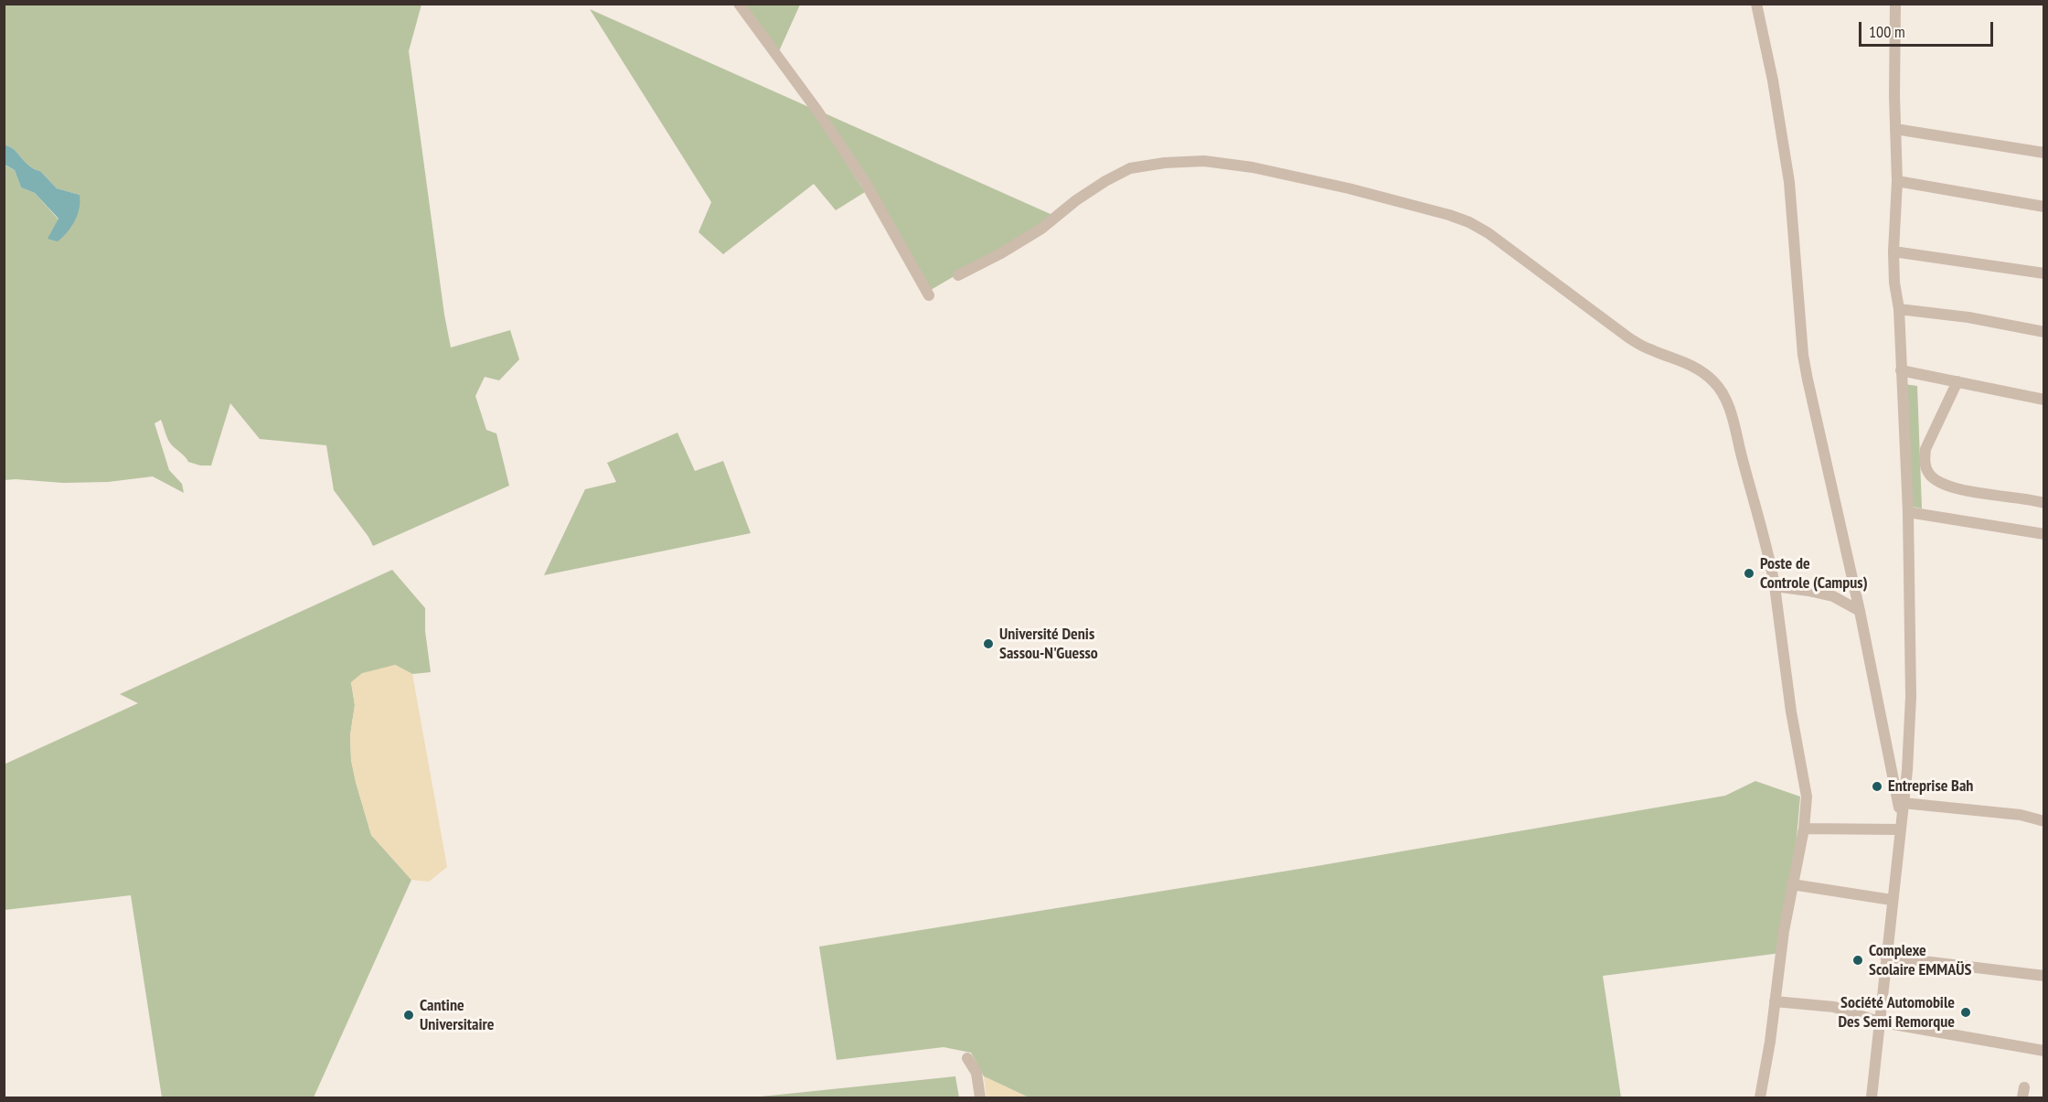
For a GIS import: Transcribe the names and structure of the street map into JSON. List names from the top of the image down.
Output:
{
  "places": [
    "Poste de Controle (Campus)",
    "Université Denis Sassou-N'Guesso",
    "Entreprise Bah",
    "Complexe Scolaire EMMAÜS",
    "Société Automobile Des Semi Remorque",
    "Cantine Universitaire"
  ],
  "scale_bar": "100 m"
}
